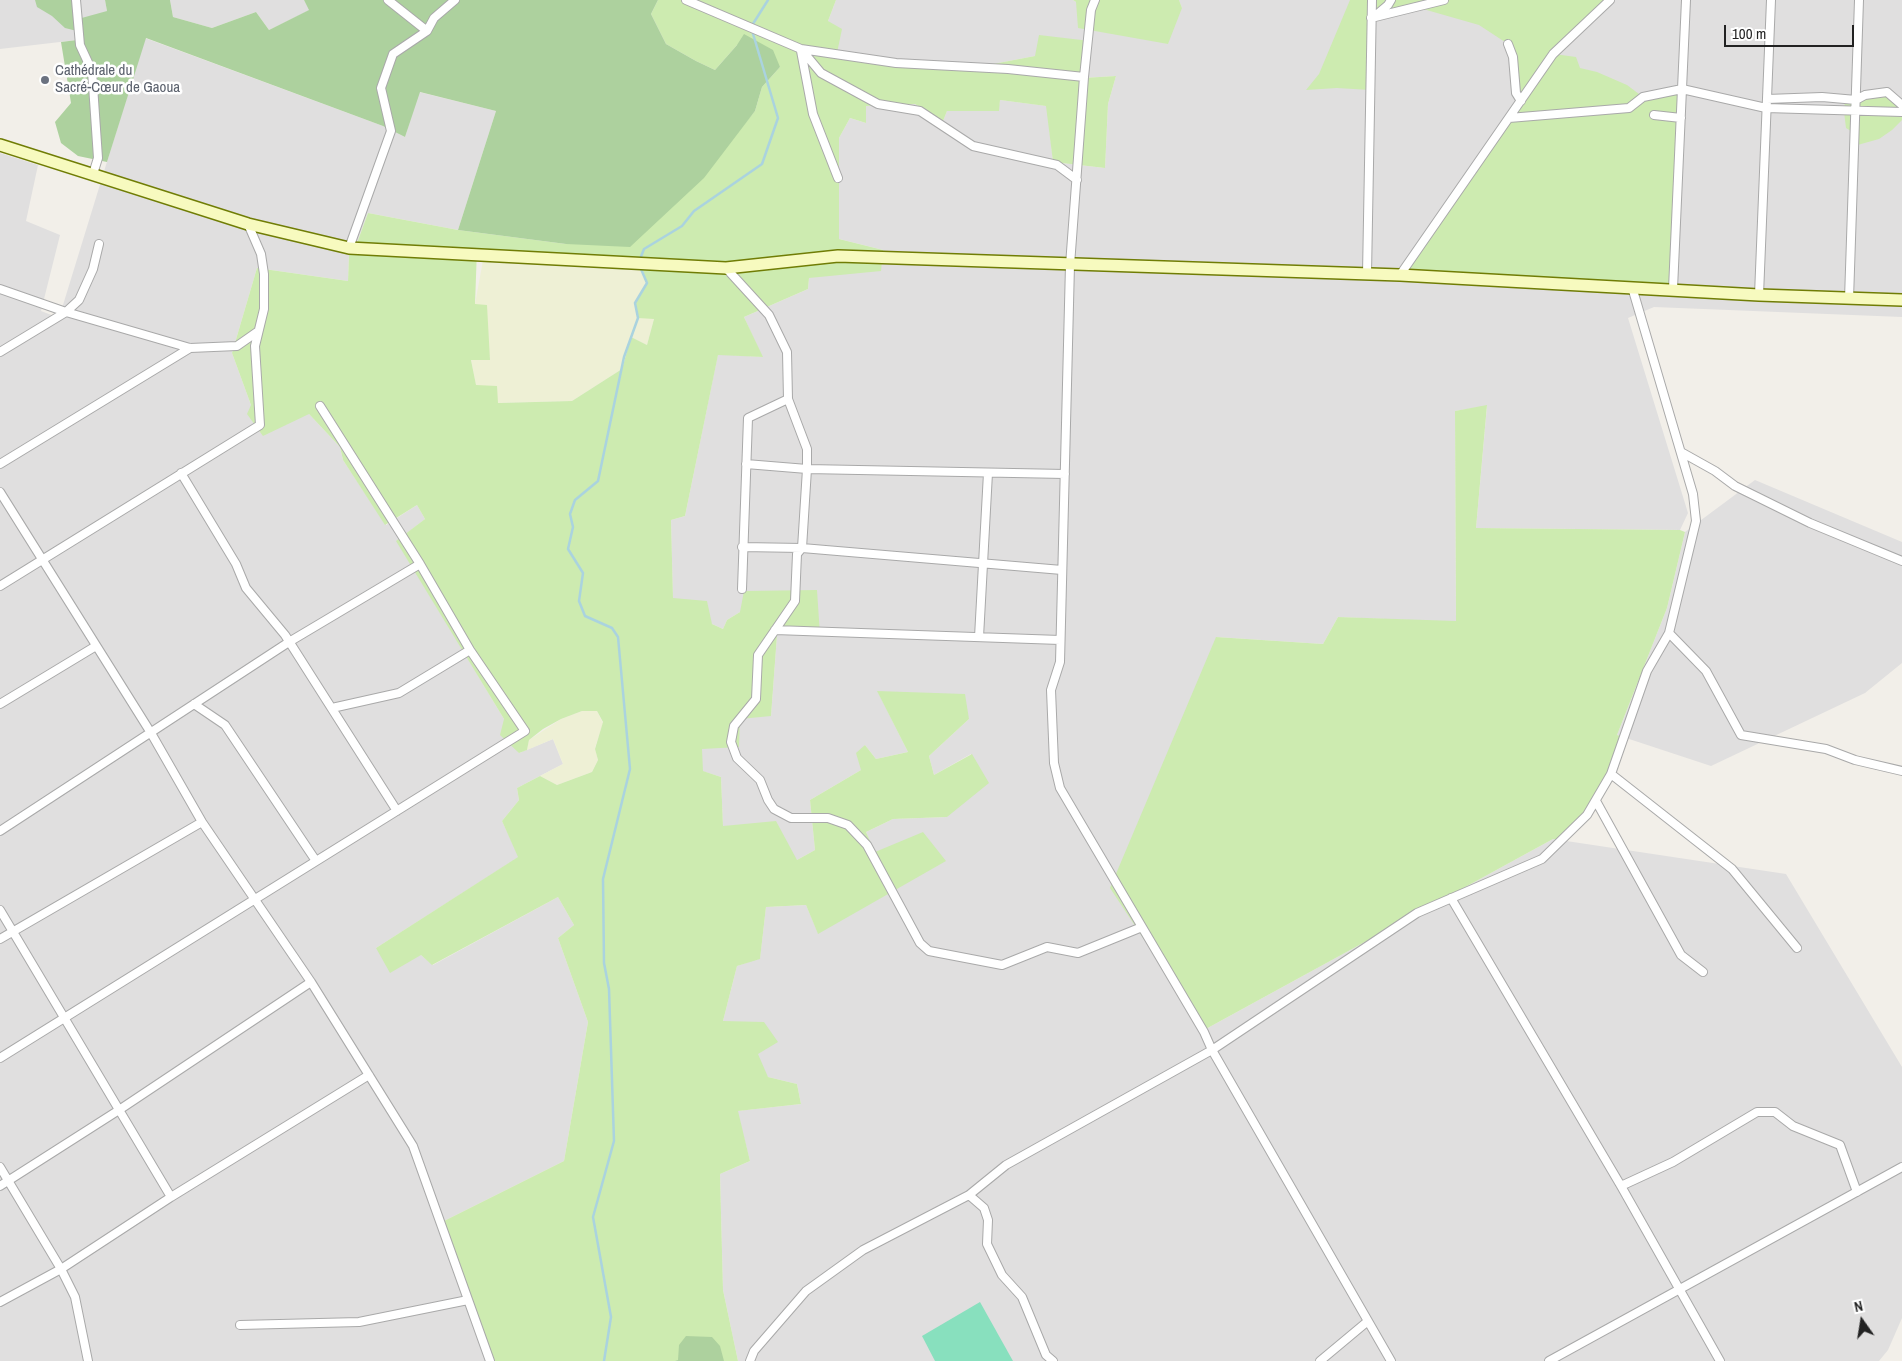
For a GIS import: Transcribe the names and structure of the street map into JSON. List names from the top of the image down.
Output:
{
  "places": ["Cathédrale du Sacré-Cœur de Gaoua"],
  "scale_bar": "100 m",
  "north": "top"
}
